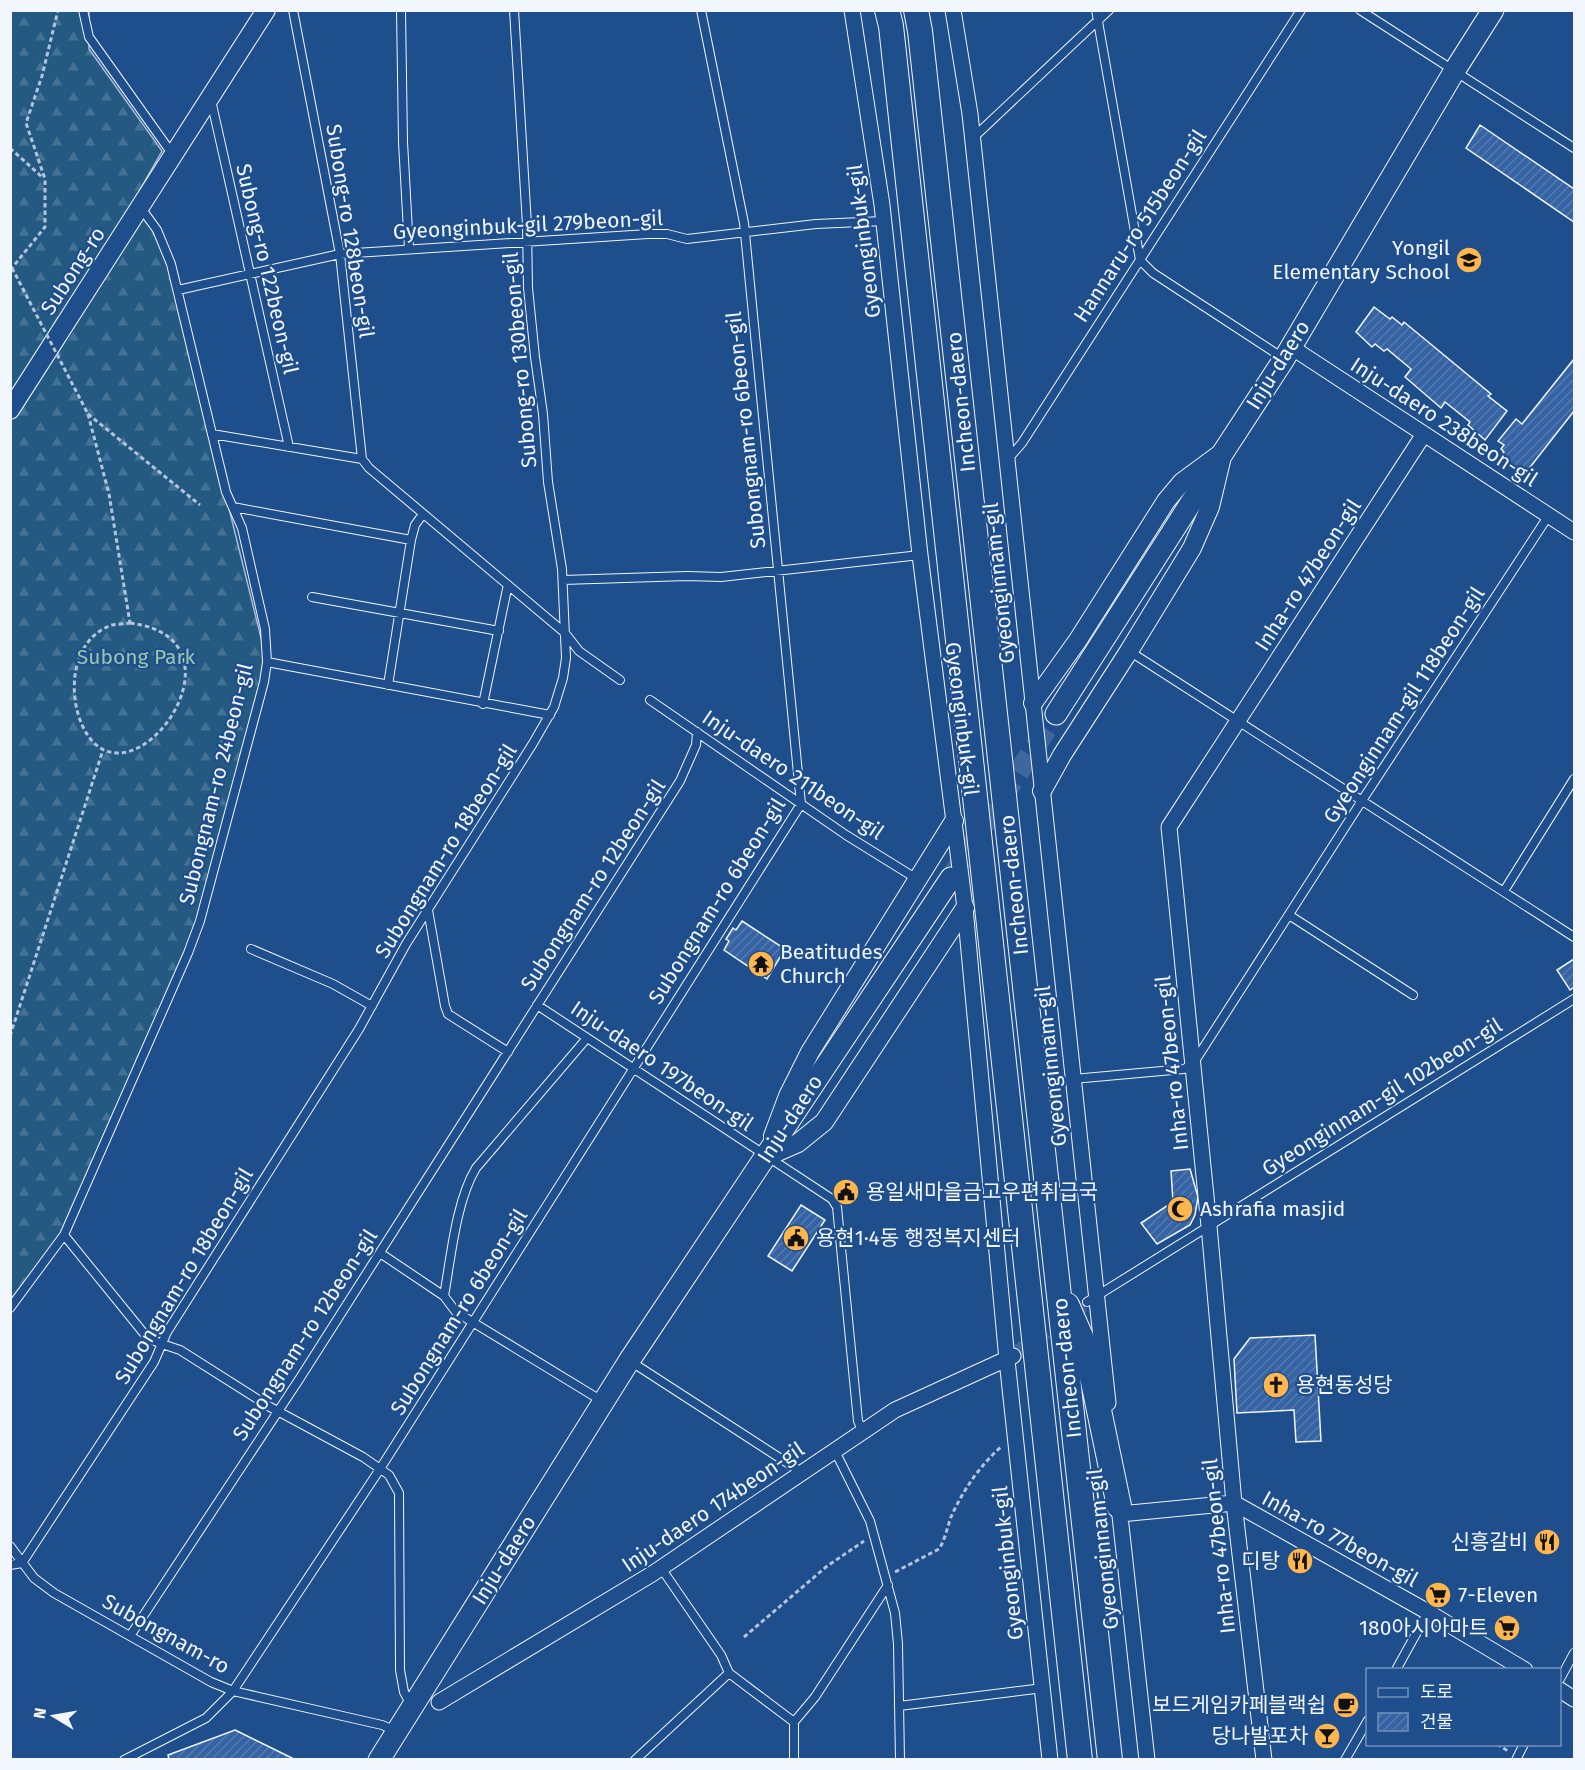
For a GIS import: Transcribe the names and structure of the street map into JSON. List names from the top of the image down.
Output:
{
  "streets": {
    "highway": ["Incheon-daero"],
    "main road": ["Inju-daero"],
    "street": [
      "Gyeonginbuk-gil",
      "Subong-ro",
      "Inju-daero 238beon-gil",
      "Inha-ro 47beon-gil",
      "Gyeonginnam-gil",
      "Inju-daero 174beon-gil",
      "Inha-ro 77beon-gil"
    ],
    "lane": [
      "Gyeonginbuk-gil 279beon-gil",
      "Hannaru-ro 515beon-gil",
      "Subong-ro 128beon-gil",
      "Subong-ro 122beon-gil",
      "Subong-ro 130beon-gil",
      "Subongnam-ro 6beon-gil",
      "Gyeonginnam-gil 118beon-gil",
      "Inju-daero 211beon-gil",
      "Subongnam-ro 24beon-gil",
      "Subongnam-ro 18beon-gil",
      "Subongnam-ro 12beon-gil",
      "Inju-daero 197beon-gil",
      "Gyeonginnam-gil 102beon-gil",
      "Subongnam-ro"
    ]
  },
  "crossings": [
    ["Gyeonginbuk-gil 279beon-gil", "Subong-ro 128beon-gil"],
    ["Gyeonginbuk-gil 279beon-gil", "Gyeonginbuk-gil"],
    ["Gyeonginbuk-gil 279beon-gil", "Subong-ro 122beon-gil"],
    ["Gyeonginbuk-gil 279beon-gil", "Subong-ro 130beon-gil"],
    ["Gyeonginbuk-gil 279beon-gil", "Subongnam-ro 6beon-gil"],
    ["Gyeonginbuk-gil 279beon-gil", "Subongnam-ro 24beon-gil"],
    ["Hannaru-ro 515beon-gil", "Gyeonginnam-gil"],
    ["Gyeonginbuk-gil", "Inju-daero 174beon-gil"],
    ["Subong-ro 122beon-gil", "Subong-ro"],
    ["Subong-ro", "Subongnam-ro 24beon-gil"],
    ["Subong-ro 130beon-gil", "Subongnam-ro 18beon-gil"],
    ["Inju-daero", "Inju-daero 238beon-gil"],
    ["Inju-daero", "Inju-daero 197beon-gil"],
    ["Inju-daero", "Inju-daero 174beon-gil"],
    ["Inju-daero", "Subongnam-ro"],
    ["Inju-daero 238beon-gil", "Inha-ro 47beon-gil"],
    ["Inju-daero 238beon-gil", "Gyeonginnam-gil 118beon-gil"],
    ["Subongnam-ro 6beon-gil", "Inju-daero 211beon-gil"],
    ["Subongnam-ro 6beon-gil", "Inju-daero 197beon-gil"],
    ["Subongnam-ro 6beon-gil", "Subongnam-ro"],
    ["Inha-ro 47beon-gil", "Gyeonginnam-gil 118beon-gil"],
    ["Inha-ro 47beon-gil", "Gyeonginnam-gil 102beon-gil"],
    ["Inha-ro 47beon-gil", "Inha-ro 77beon-gil"],
    ["Gyeonginnam-gil", "Gyeonginnam-gil 102beon-gil"],
    ["Gyeonginnam-gil", "Inha-ro 77beon-gil"],
    ["Inju-daero 211beon-gil", "Subongnam-ro 12beon-gil"],
    ["Subongnam-ro 18beon-gil", "Subongnam-ro"],
    ["Subongnam-ro 12beon-gil", "Inju-daero 197beon-gil"],
    ["Subongnam-ro 12beon-gil", "Subongnam-ro"],
    ["Inju-daero 197beon-gil", "Inju-daero 174beon-gil"],
    ["Inju-daero 174beon-gil", "Subongnam-ro"]
  ],
  "parks": ["Subong Park"],
  "places": {
    "school or university": ["Yongil Elementary School"],
    "temple": ["Beatitudes Church"],
    "public building": ["용일새마을금고우편취급국", "용현1·4동 행정복지센터"],
    "mosque": ["Ashrafia masjid"],
    "church": ["용현동성당"],
    "restaurant": ["신흥갈비", "디탕"],
    "supermarket": ["7-Eleven", "180아시아마트"],
    "cafe": ["보드게임카페블랙쉽"],
    "bar": ["당나발포차"]
  },
  "legend": ["도로", "건물"],
  "north": "left"
}
